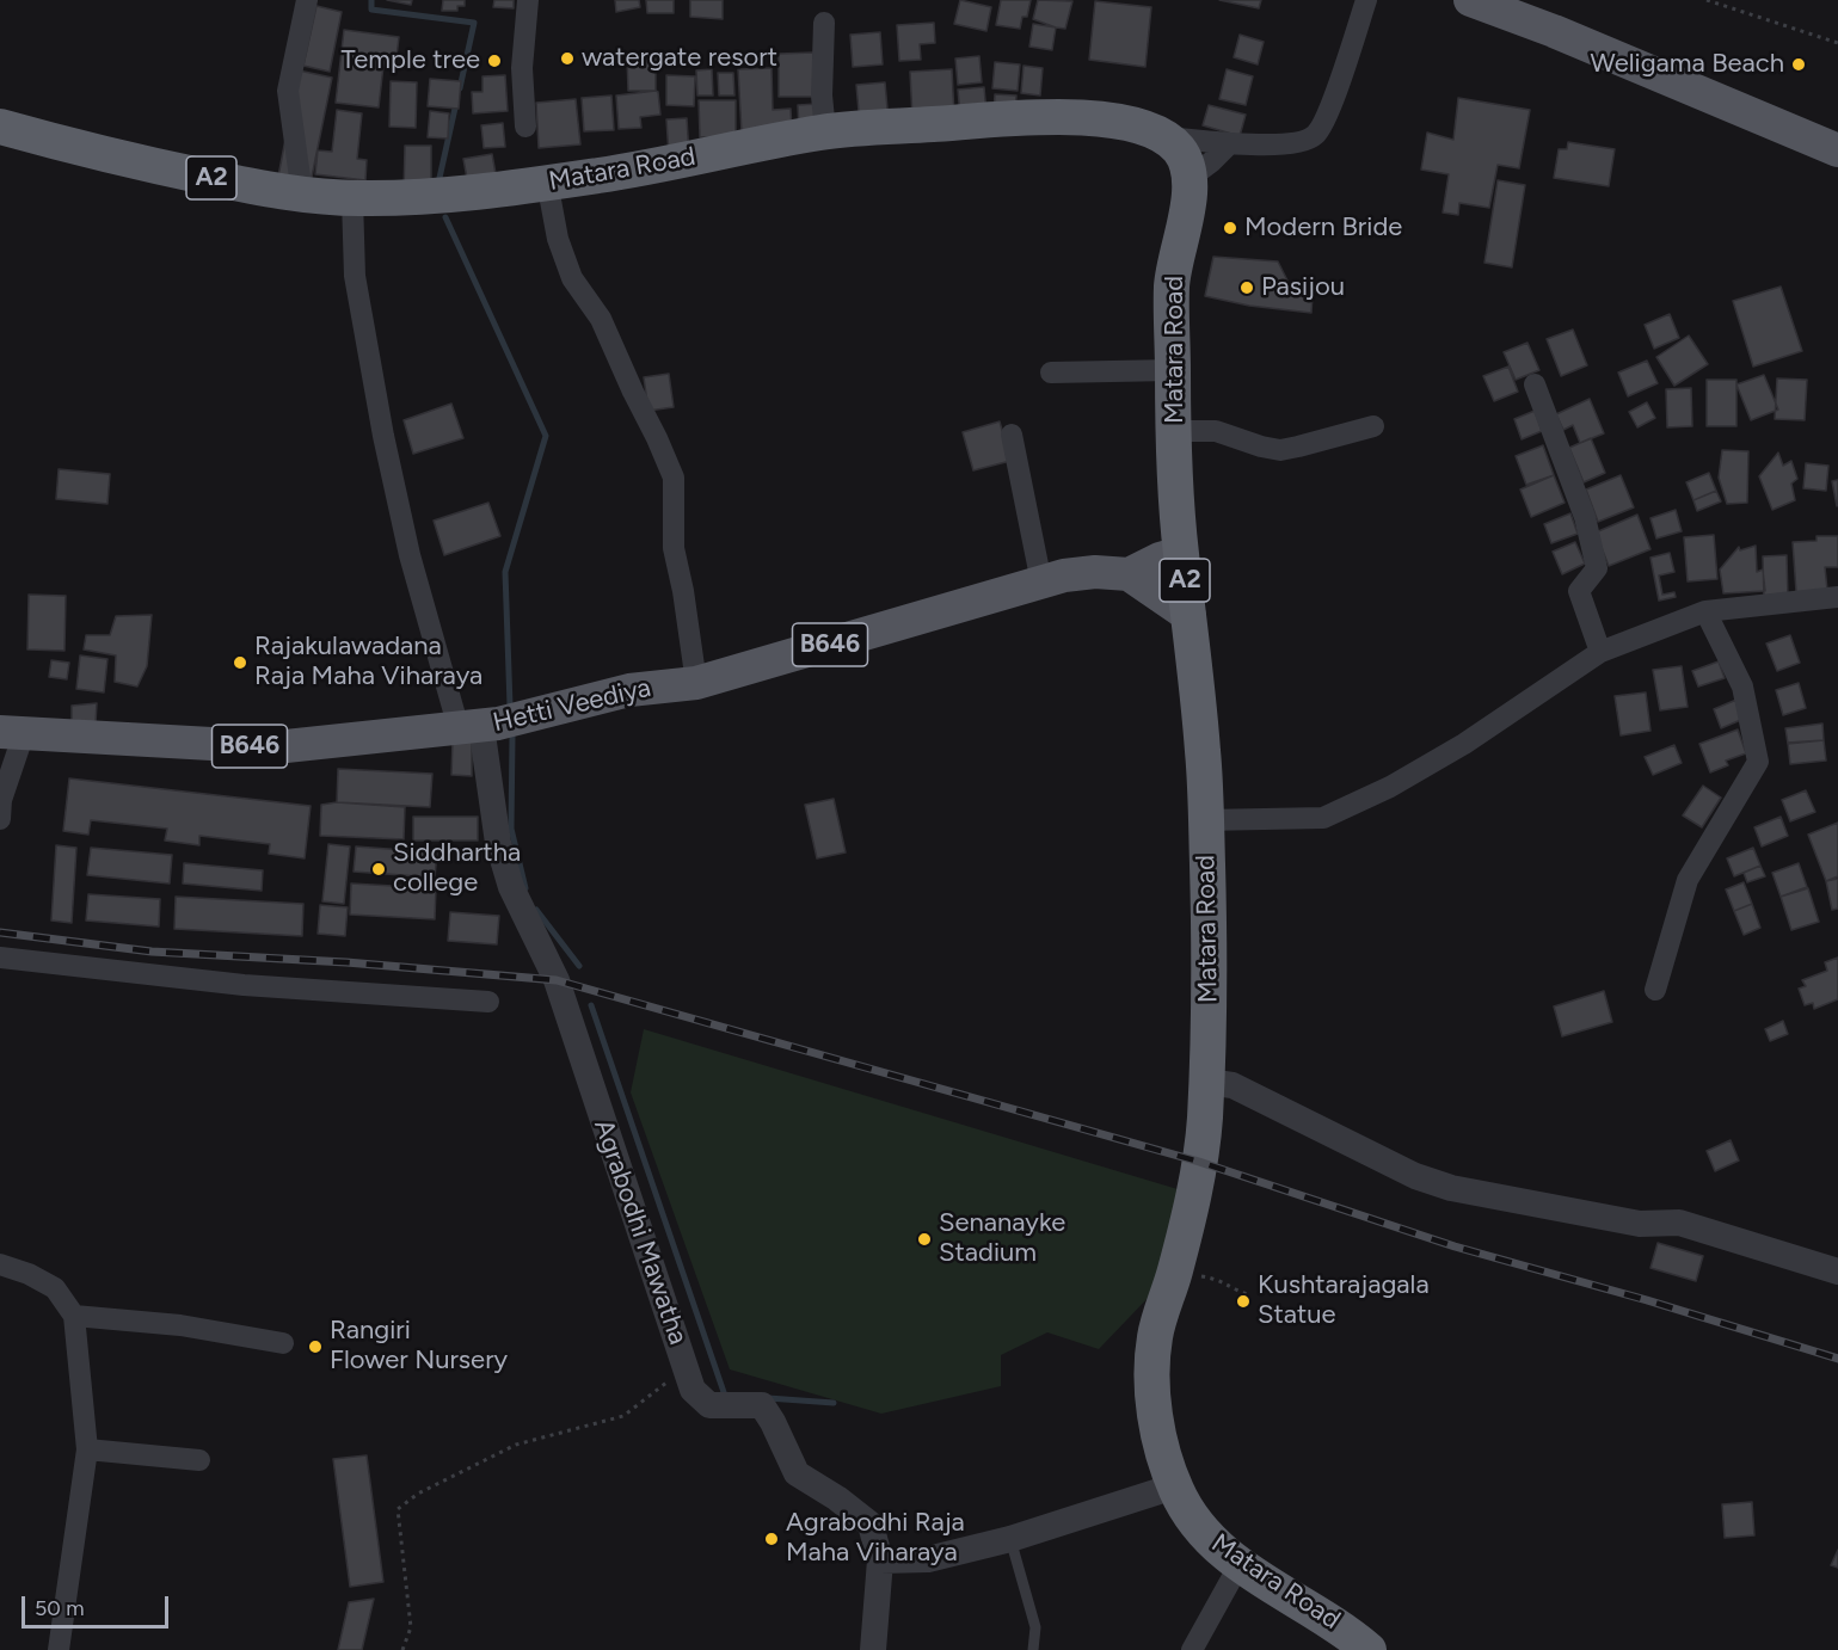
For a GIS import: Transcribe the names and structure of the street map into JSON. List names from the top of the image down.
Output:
{
  "streets": {
    "highway": ["Matara Road", "A2"],
    "main road": ["B646", "Hetti Veediya"],
    "street": ["Agrabodhi Mawatha"]
  },
  "crossings": [
    ["Matara Road", "Hetti Veediya"],
    ["Hetti Veediya", "Agrabodhi Mawatha"]
  ],
  "places": [
    "watergate resort",
    "Temple tree",
    "Weligama Beach",
    "Modern Bride",
    "Pasijou",
    "Rajakulawadana Raja Maha Viharaya",
    "Siddhartha college",
    "Senanayke Stadium",
    "Kushtarajagala Statue",
    "Rangiri Flower Nursery",
    "Agrabodhi Raja Maha Viharaya"
  ],
  "scale_bar": "50 m"
}
